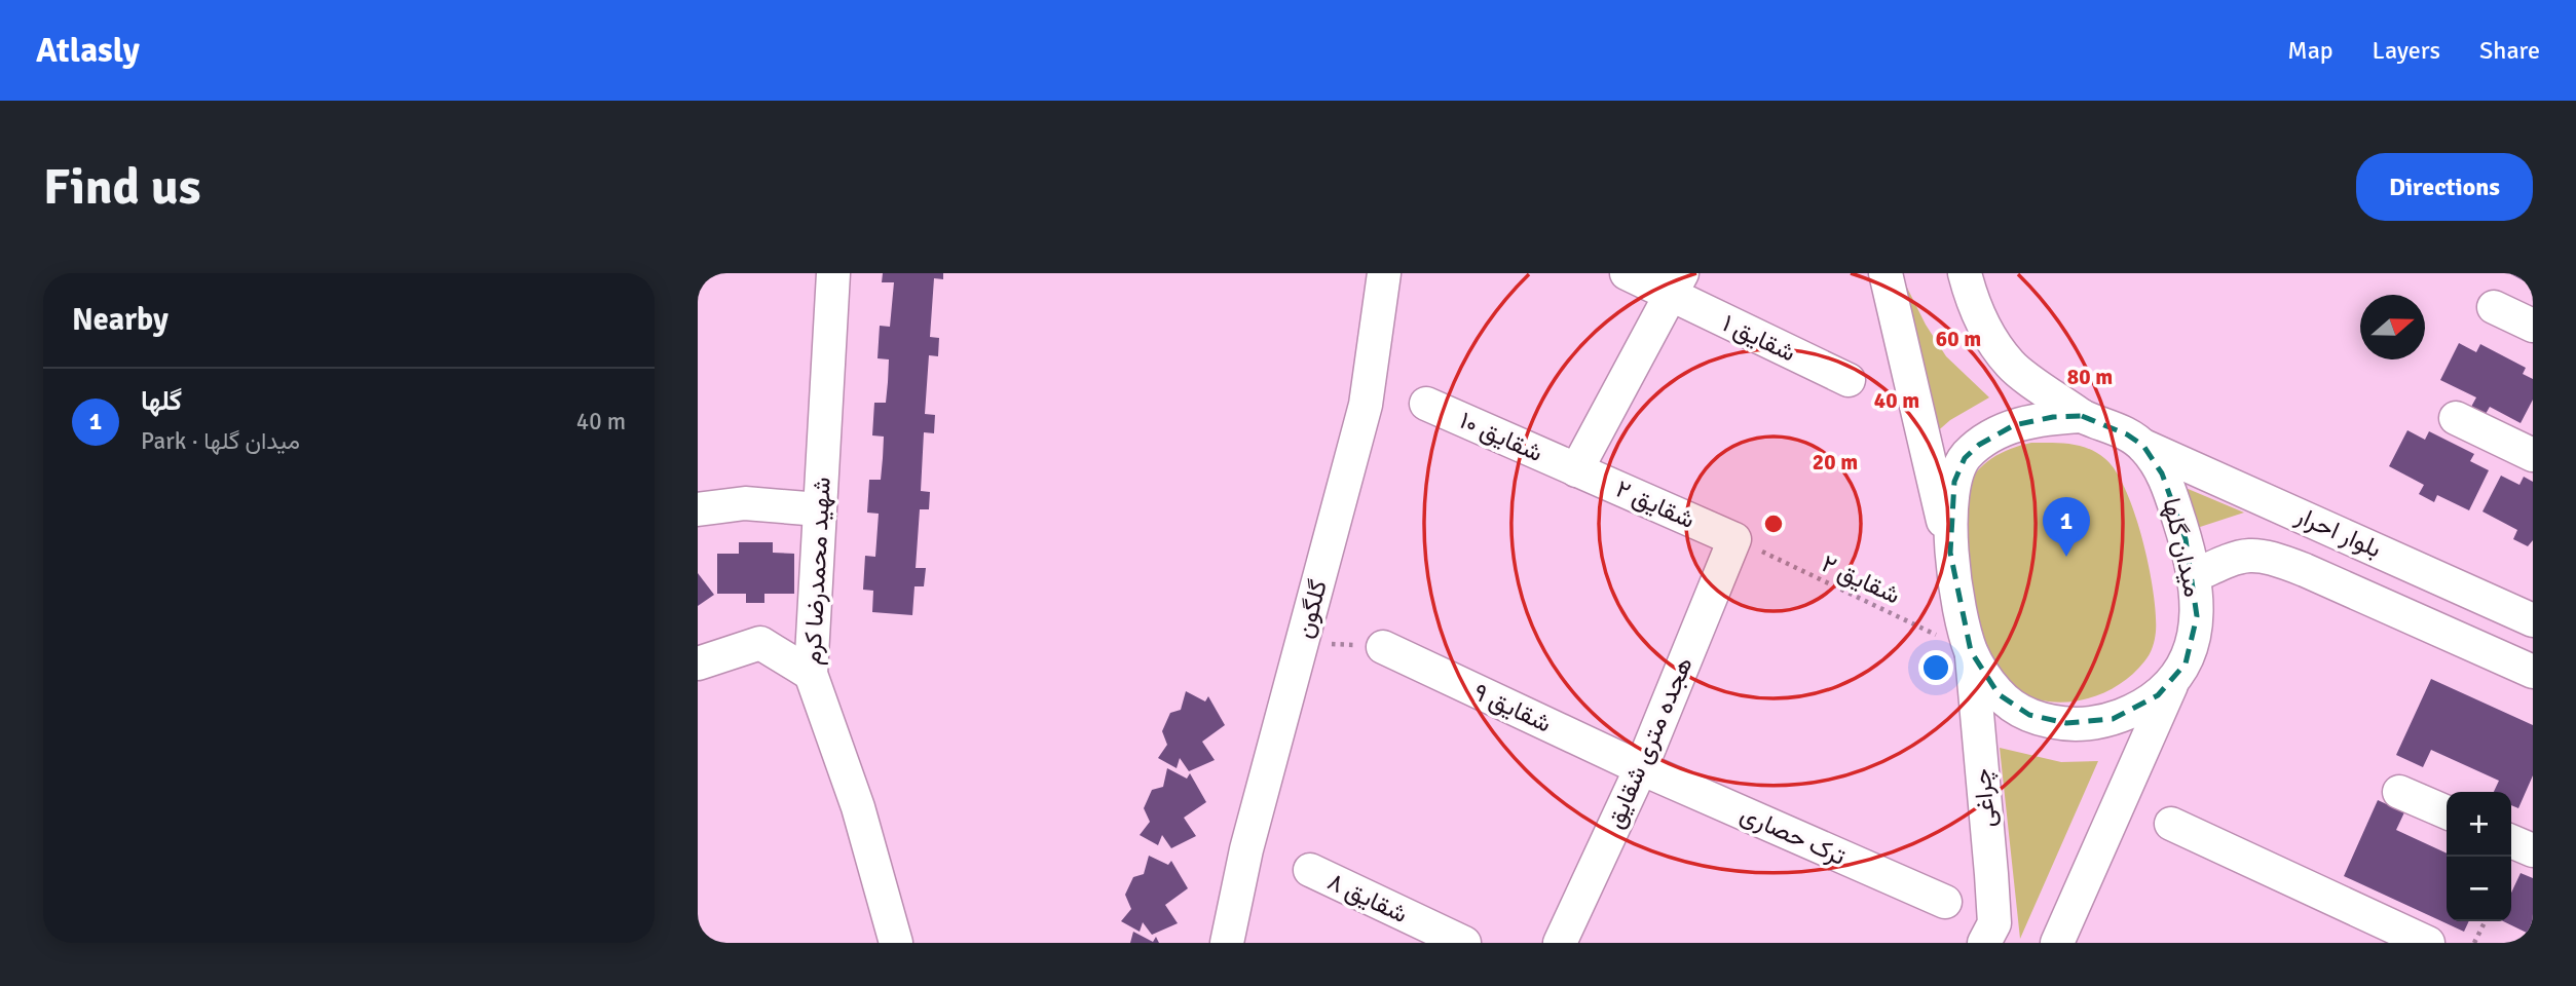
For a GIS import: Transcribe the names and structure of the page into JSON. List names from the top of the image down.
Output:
{
  "streets": {
    "street": [
      "شقایق ۱",
      "شقایق ۱۰",
      "۲ شقایق",
      "بلوار احرار",
      "میدان گلها",
      "شهید محمدرضا کرم",
      "گلگون",
      "شقایق ۹",
      "هجده متری شقایق",
      "چراغی",
      "ترک حصاری",
      "شقایق ۸"
    ],
    "path": ["شقایق ۲"]
  },
  "crossings": [
    ["شقایق ۱۰", "۲ شقایق"],
    ["۲ شقایق", "شقایق ۲"],
    ["۲ شقایق", "هجده متری شقایق"],
    ["بلوار احرار", "میدان گلها"],
    ["میدان گلها", "شقایق ۲"],
    ["میدان گلها", "چراغی"],
    ["شقایق ۲", "هجده متری شقایق"],
    ["شقایق ۲", "چراغی"],
    ["شقایق ۹", "هجده متری شقایق"],
    ["شقایق ۹", "ترک حصاری"],
    ["هجده متری شقایق", "ترک حصاری"]
  ],
  "north": "right",
  "page": {
    "header": "Atlasly",
    "nav": ["Map", "Layers", "Share"],
    "buttons": "Directions",
    "title": "Find us",
    "heading": "Nearby",
    "list": [
      {
        "mark": "1",
        "name": "گلها",
        "note": "Park · میدان گلها",
        "value": "40 m"
      }
    ],
    "pins": "1",
    "map_buttons": ["+", "−"]
  },
  "rings": [
    "60 m",
    "80 m",
    "40 m",
    "20 m"
  ]
}
